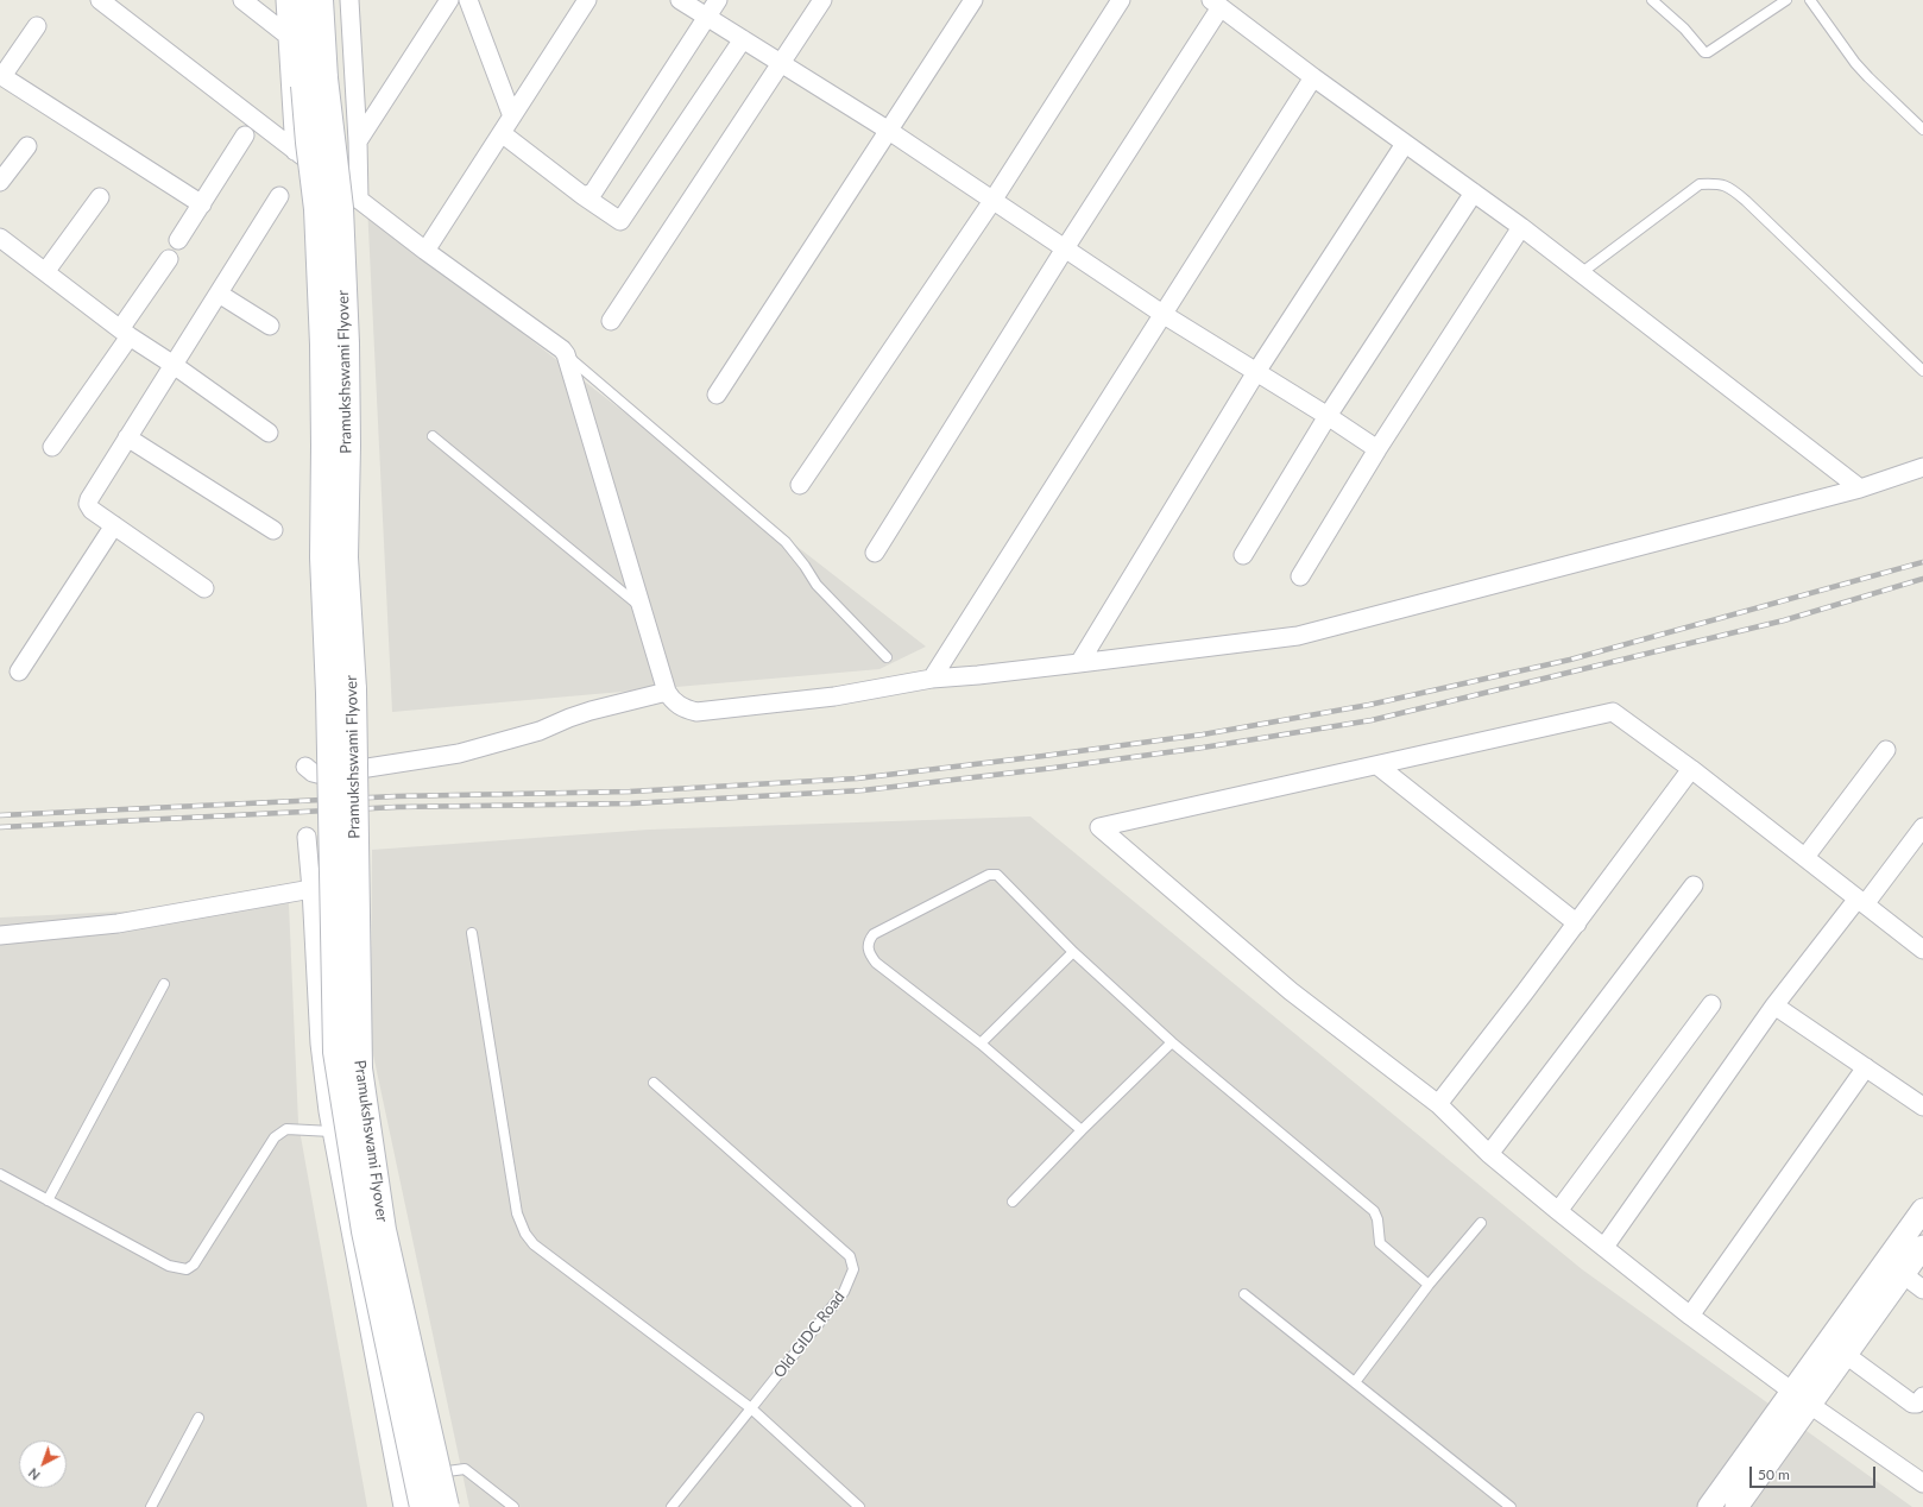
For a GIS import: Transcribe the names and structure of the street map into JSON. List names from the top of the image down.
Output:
{
  "streets": {
    "main road": ["Pramukshswami Flyover"],
    "lane": ["Old GIDC Road"]
  },
  "scale_bar": "50 m",
  "north": "bottom left"
}
